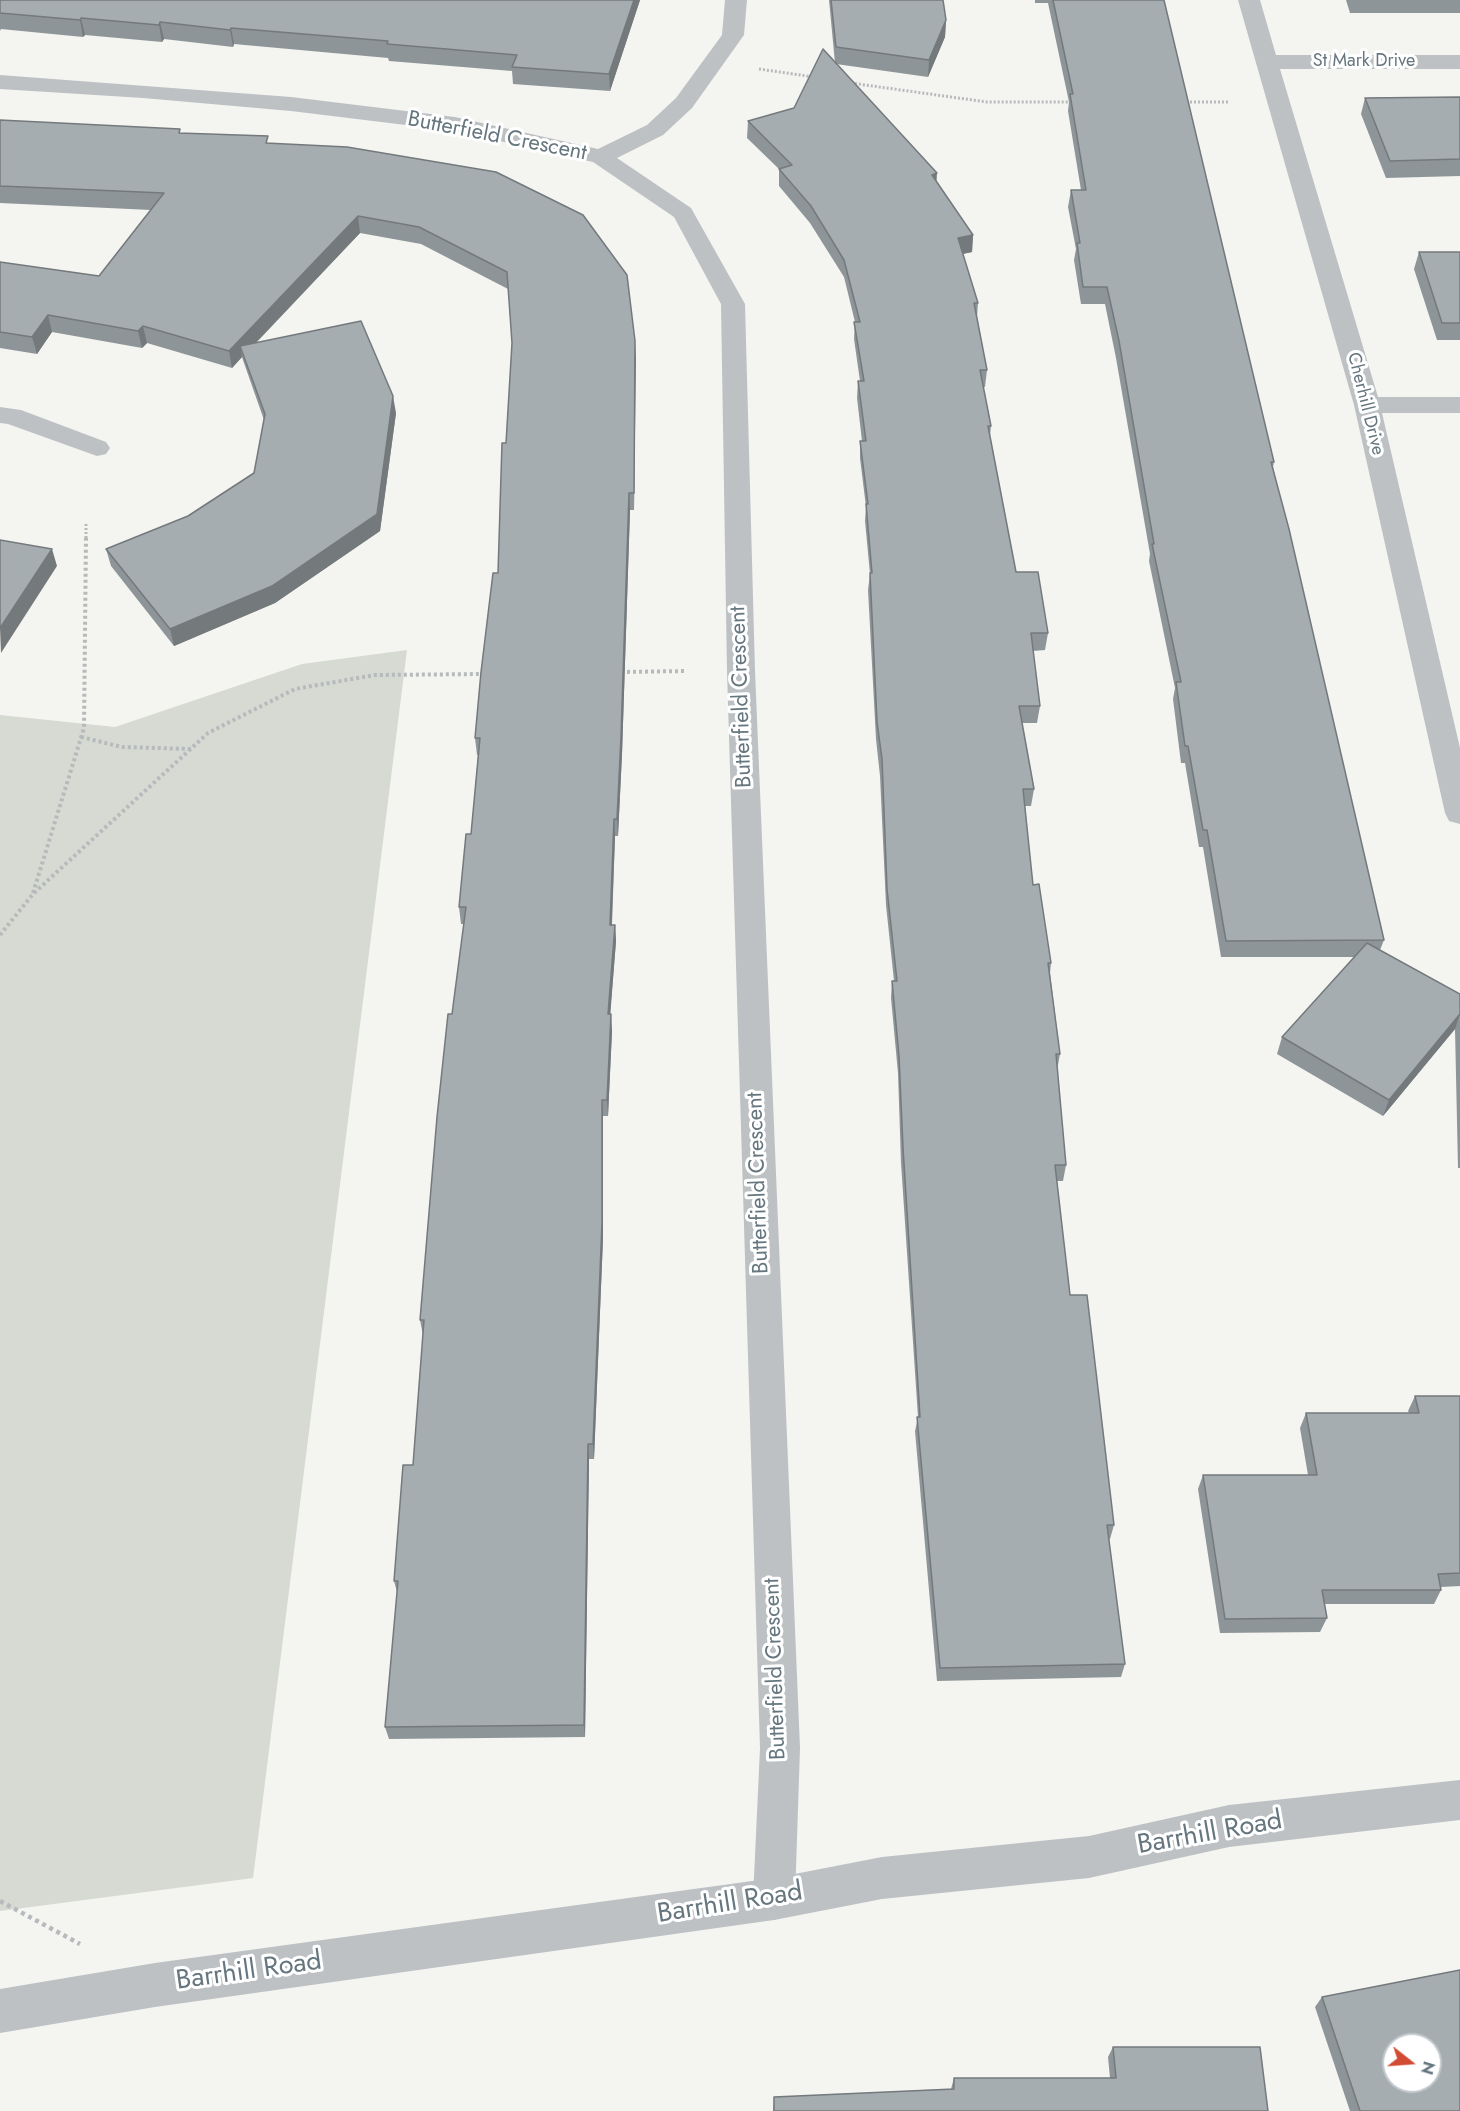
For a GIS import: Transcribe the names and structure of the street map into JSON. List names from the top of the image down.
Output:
{
  "streets": {
    "street": [
      "St Mark Drive",
      "Butterfield Crescent",
      "Cherhill Drive",
      "Barrhill Road"
    ]
  },
  "crossings": [
    ["St Mark Drive", "Cherhill Drive"],
    ["Butterfield Crescent", "Barrhill Road"]
  ],
  "north": "right"
}
